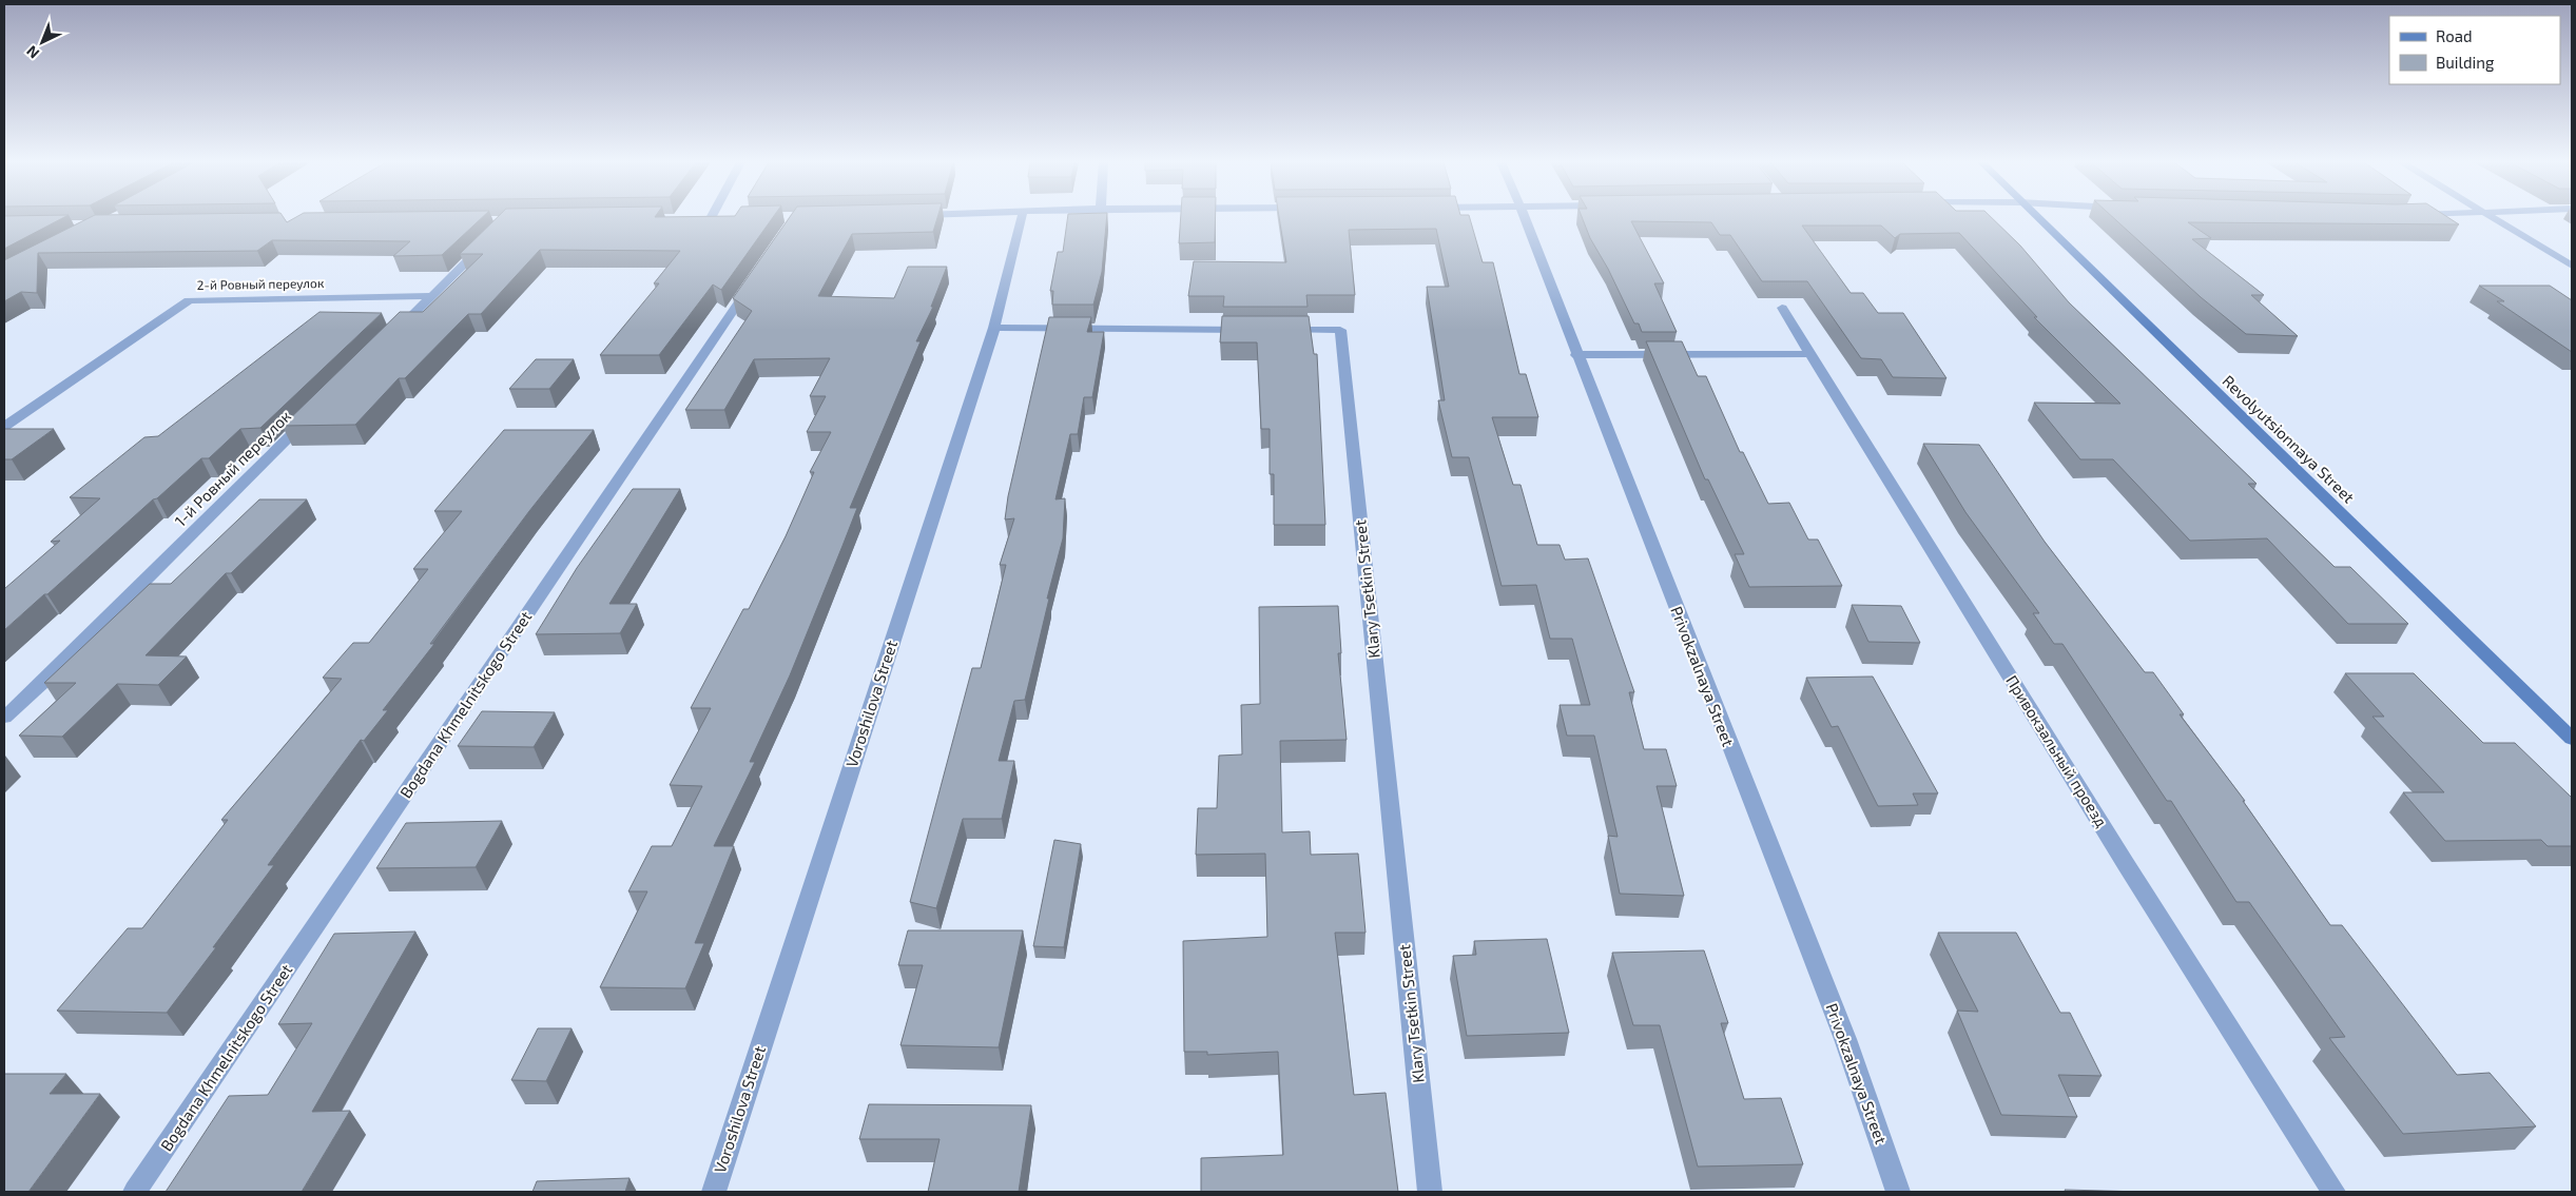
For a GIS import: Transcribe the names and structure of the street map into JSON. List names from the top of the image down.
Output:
{
  "streets": {
    "street": [
      "2-й Ровный переулок",
      "Revolyutsionnaya Street",
      "1-й Ровный переулок",
      "Klary Tsetkin Street",
      "Privokzalnaya Street",
      "Voroshilova Street",
      "Bogdana Khmelnitskogo Street",
      "Привокзальный проезд"
    ]
  },
  "legend": ["Road", "Building"],
  "north": "bottom left"
}
